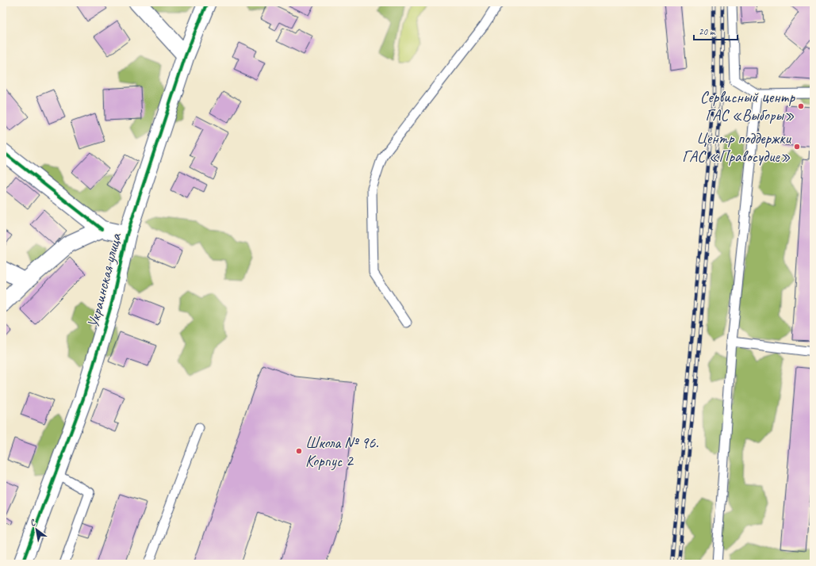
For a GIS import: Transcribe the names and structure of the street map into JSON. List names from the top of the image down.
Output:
{
  "streets": {
    "street": ["Украинская улица"]
  },
  "places": ["Сервисный центр ГАС «Выборы»", "Центр поддержки ГАС «Правосудие»", "Школа № 96. Корпус 2"],
  "scale_bar": "20 m",
  "north": "top left"
}
